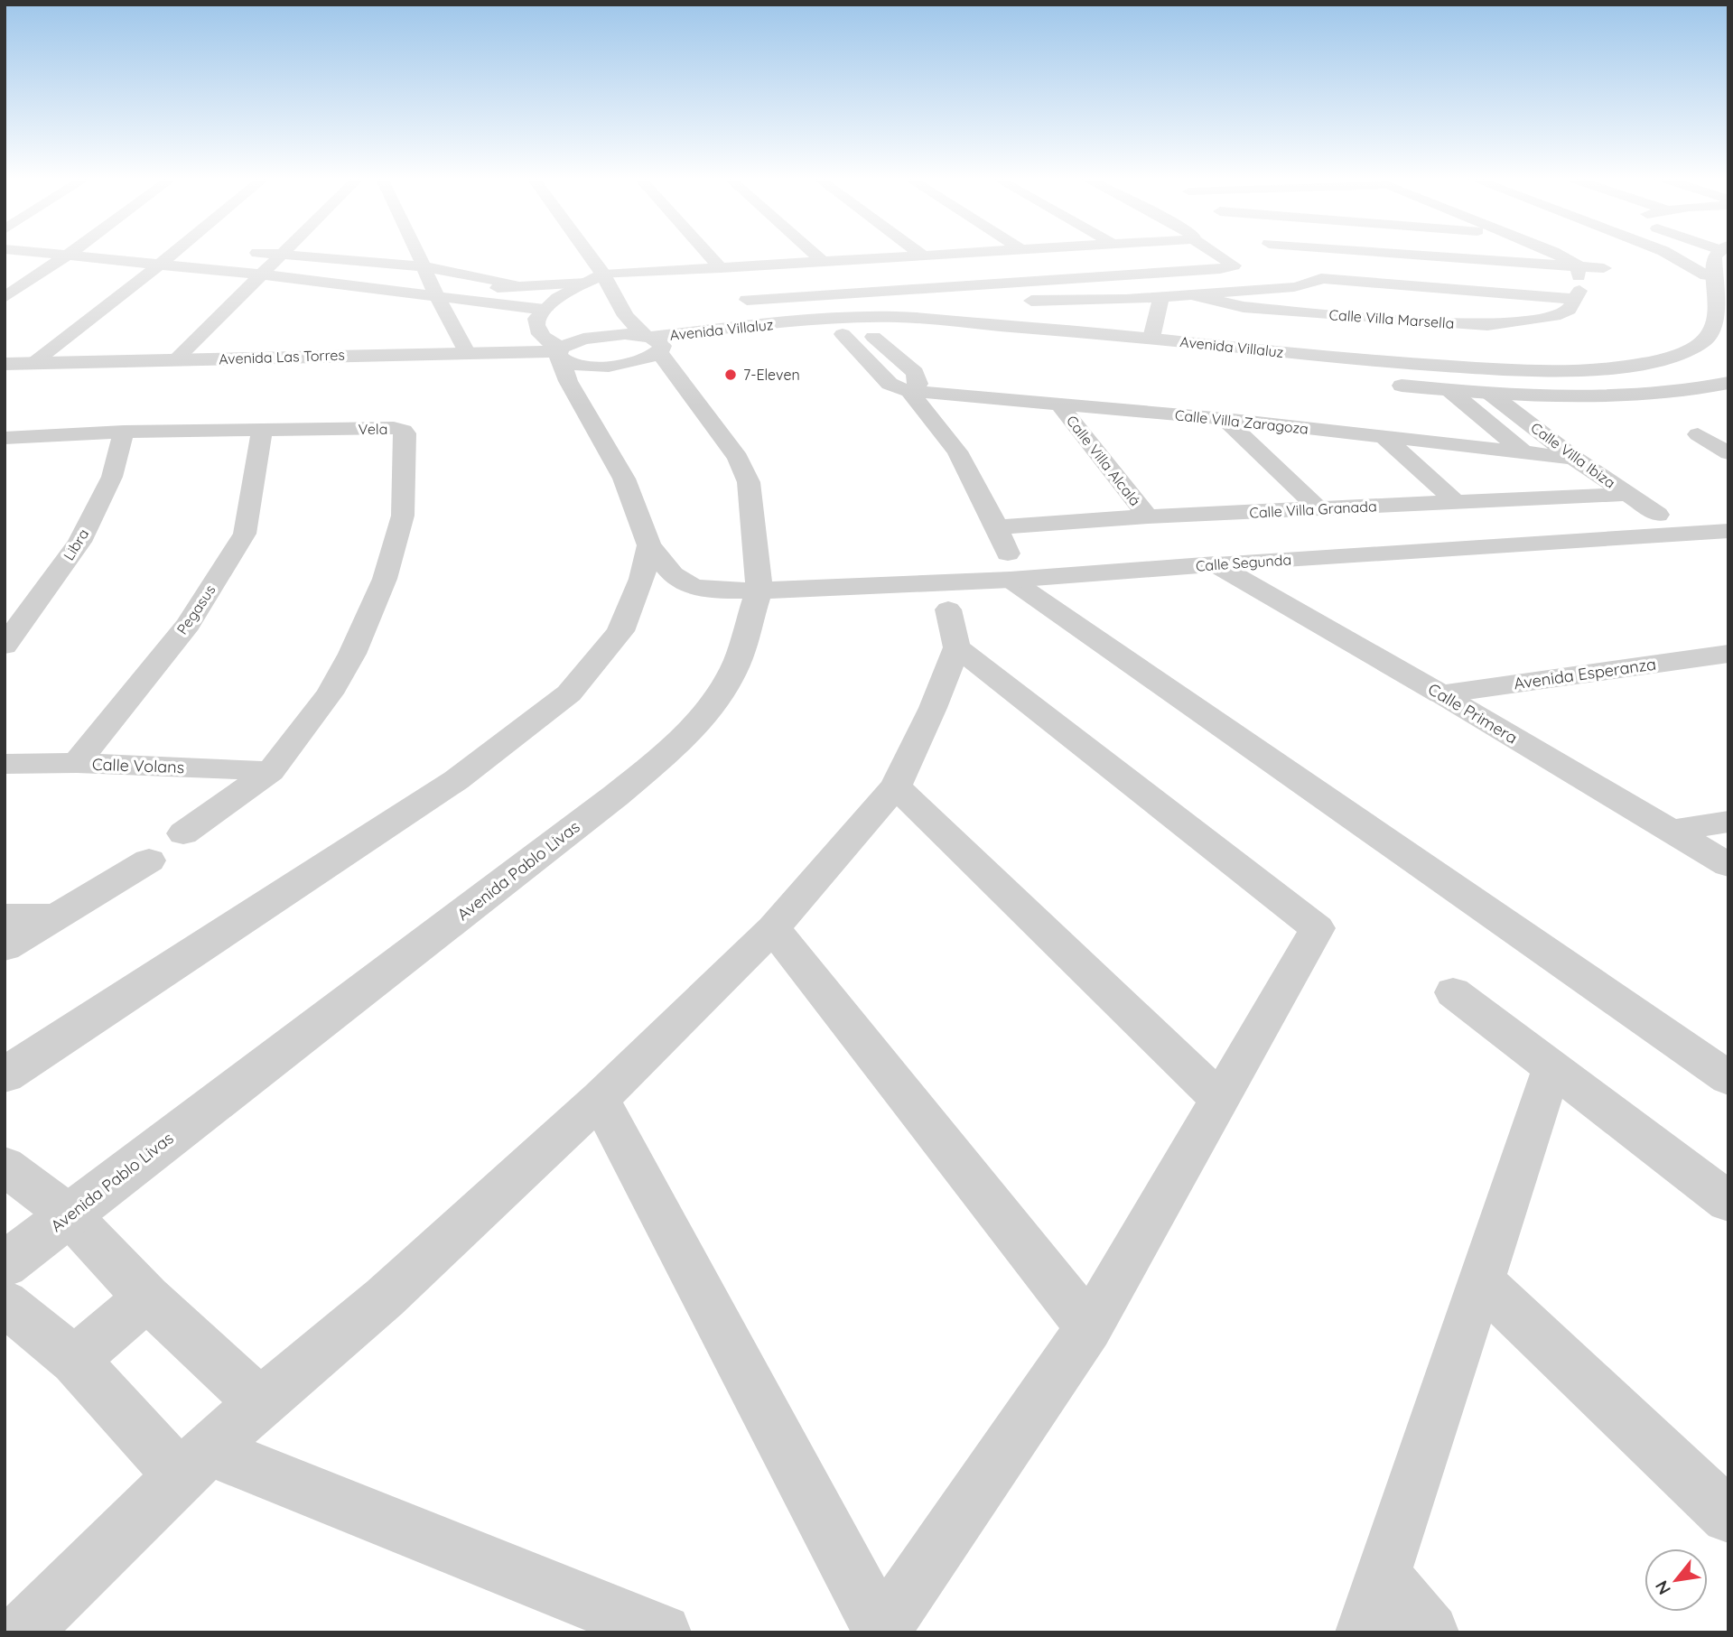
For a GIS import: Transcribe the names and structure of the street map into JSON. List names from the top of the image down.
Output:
{
  "streets": {
    "street": [
      "Calle Villa Marsella",
      "Avenida Villaluz",
      "Avenida Las Torres",
      "Calle Villa Zaragoza",
      "Vela",
      "Calle Villa Ibiza",
      "Calle Villa Alcalá",
      "Calle Villa Granada",
      "Libra",
      "Calle Segunda",
      "Pegasus",
      "Avenida Esperanza",
      "Calle Primera",
      "Calle Volans",
      "Avenida Pablo Livas"
    ]
  },
  "crossings": [
    ["Avenida Villaluz", "Avenida Pablo Livas"],
    ["Calle Villa Zaragoza", "Calle Villa Ibiza"],
    ["Calle Villa Zaragoza", "Calle Villa Alcalá"],
    ["Vela", "Libra"],
    ["Vela", "Pegasus"],
    ["Vela", "Calle Volans"],
    ["Calle Villa Ibiza", "Calle Villa Granada"],
    ["Calle Villa Alcalá", "Calle Villa Granada"],
    ["Calle Segunda", "Calle Primera"],
    ["Calle Segunda", "Avenida Pablo Livas"],
    ["Pegasus", "Calle Volans"],
    ["Avenida Esperanza", "Calle Primera"]
  ],
  "places": ["7-Eleven"],
  "north": "bottom left"
}
